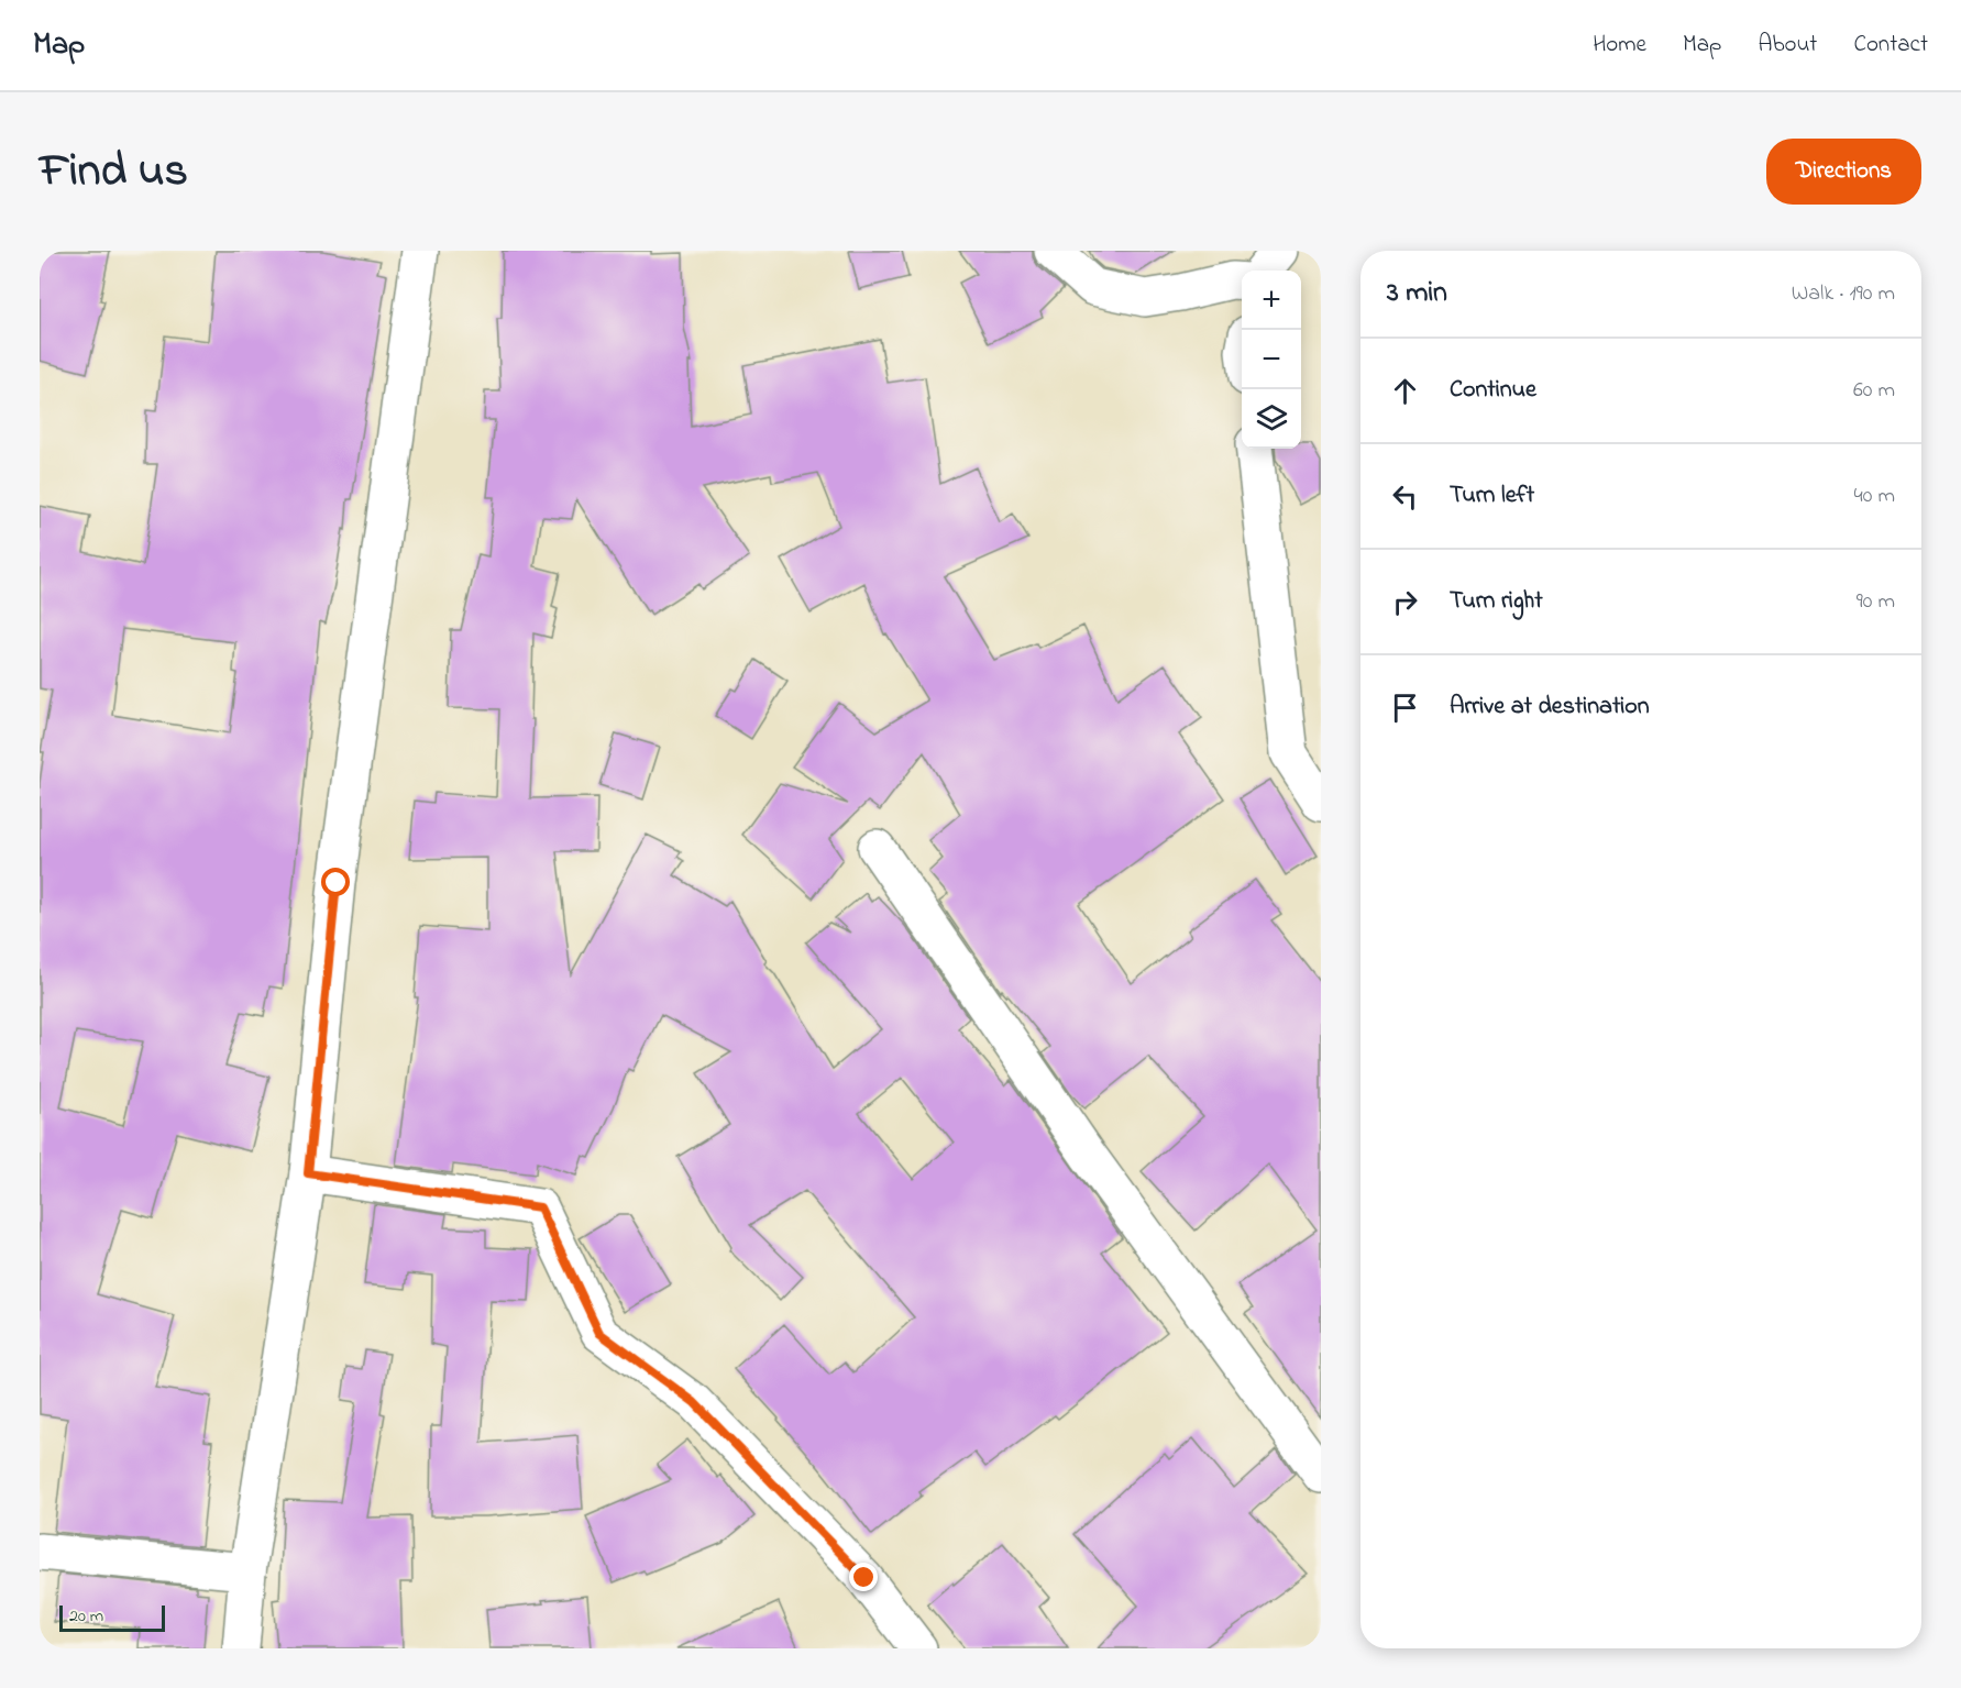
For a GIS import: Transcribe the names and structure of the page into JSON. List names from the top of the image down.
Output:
{
  "scale_bar": "20 m",
  "page": {
    "header": "Map",
    "nav": [
      "Home",
      "Map",
      "About",
      "Contact"
    ],
    "title": "Find us",
    "buttons": "Directions",
    "heading": ["3 min", "Walk · 190 m"],
    "map_buttons": ["+", "−"],
    "list": [
      ["Continue", "60 m"],
      ["Turn left", "40 m"],
      ["Turn right", "90 m"],
      "Arrive at destination"
    ],
    "scale": "20 m"
  }
}
